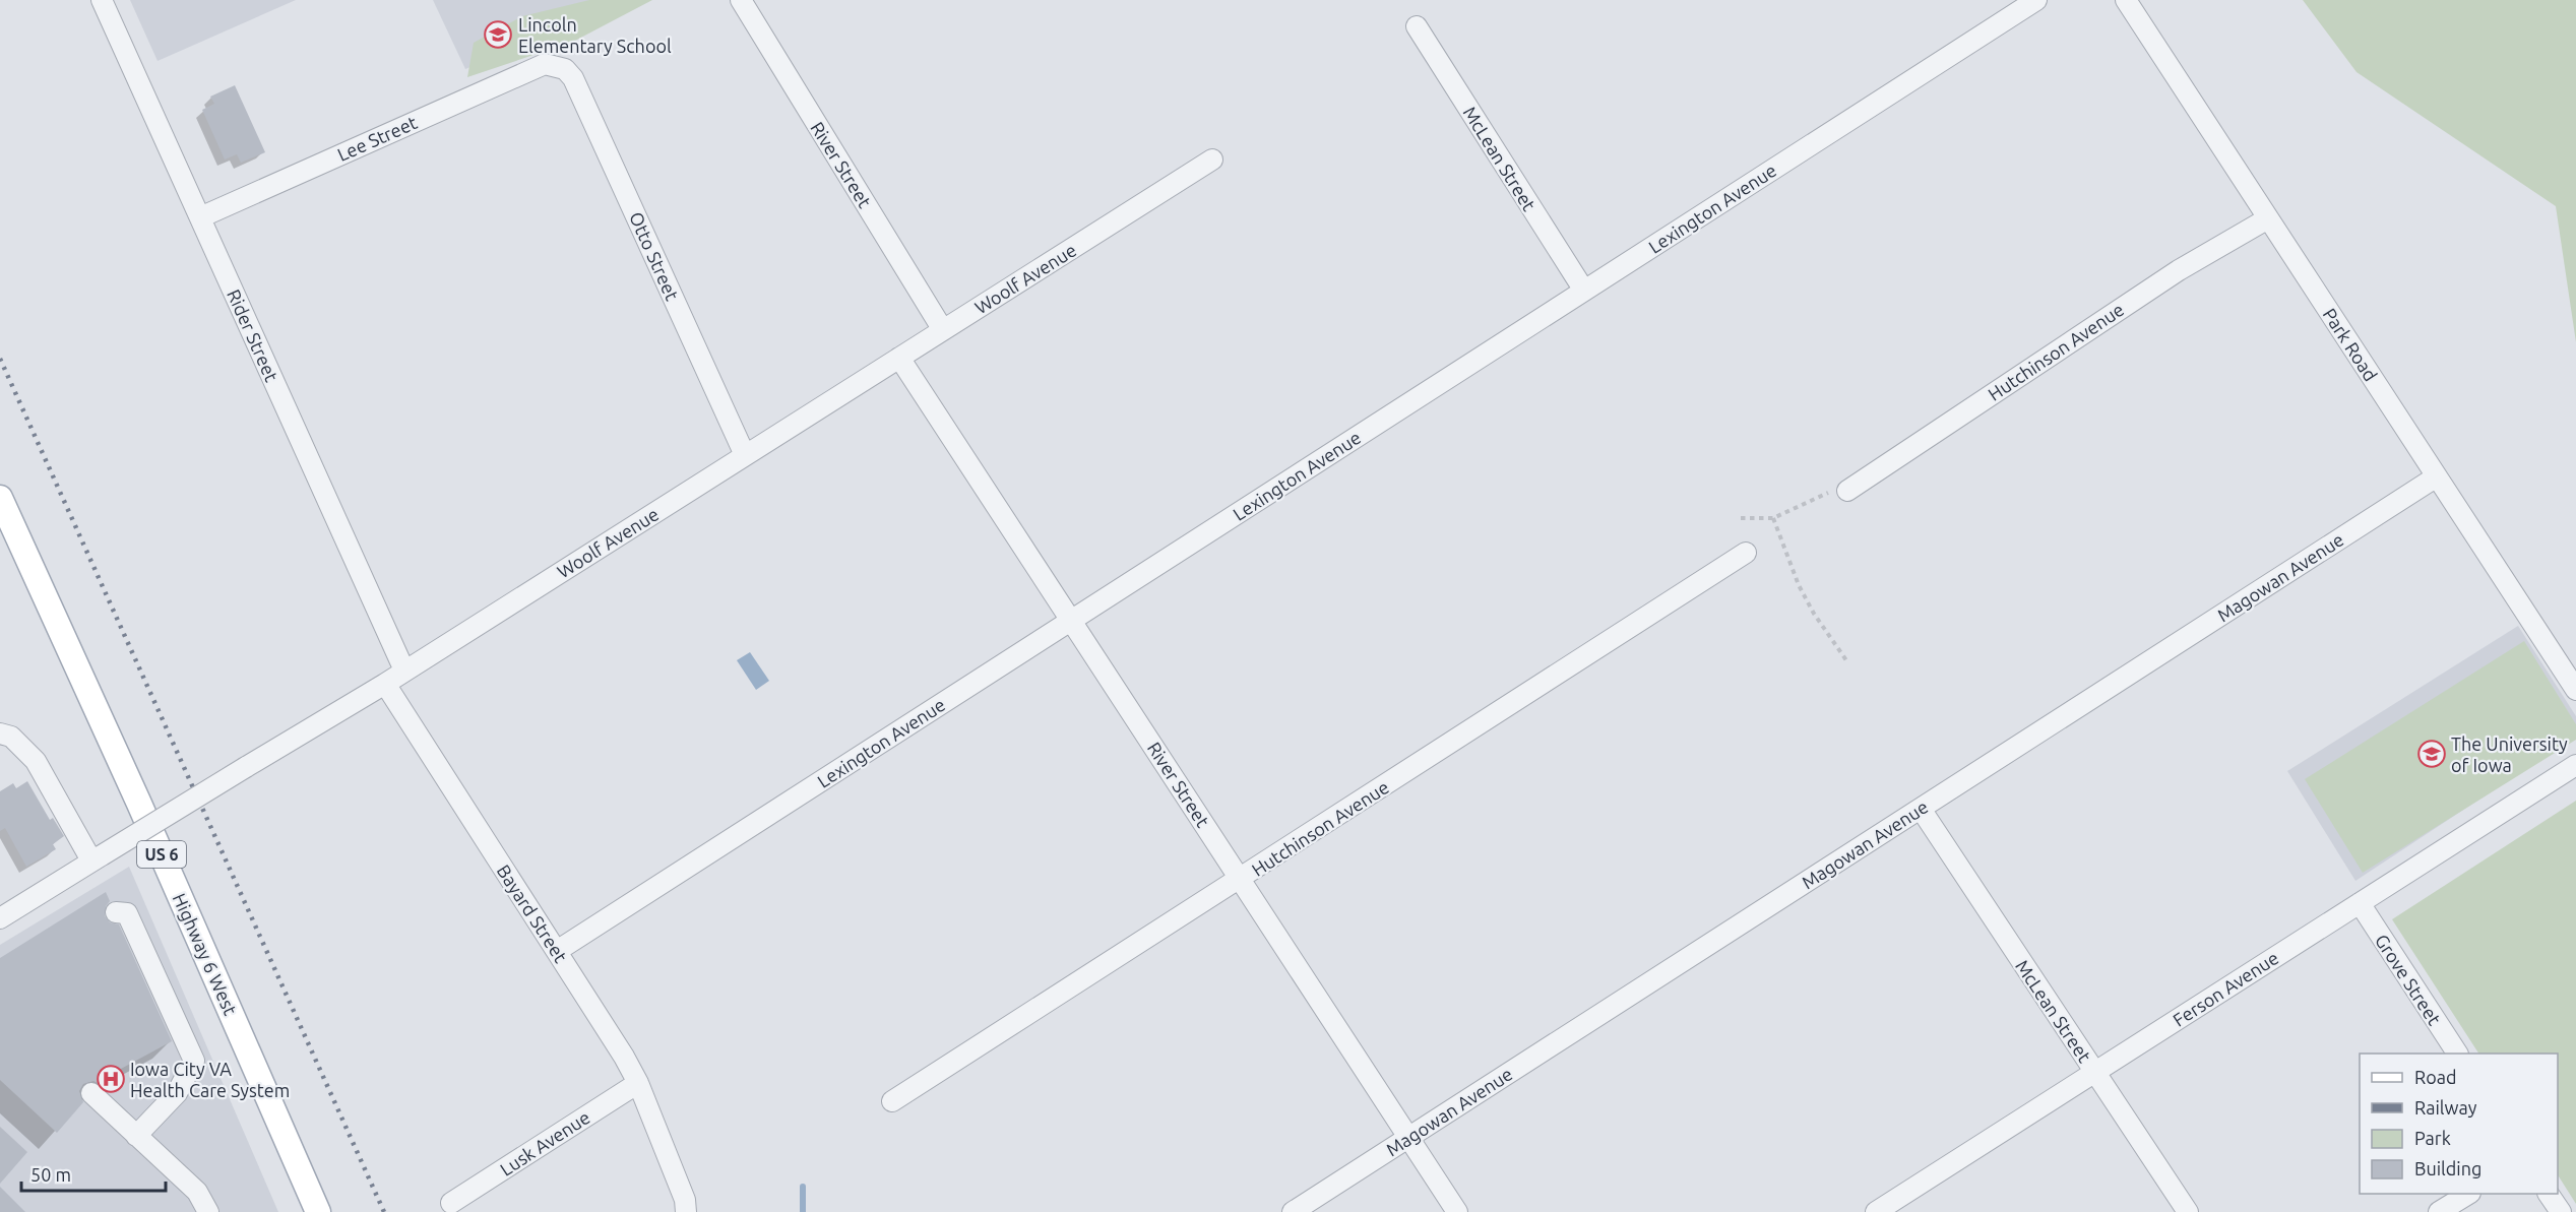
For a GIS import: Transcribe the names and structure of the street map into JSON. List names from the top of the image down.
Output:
{
  "streets": {
    "main road": ["US 6", "Highway 6 West"],
    "street": [
      "Lee Street",
      "McLean Street",
      "River Street",
      "Lexington Avenue",
      "Otto Street",
      "Woolf Avenue",
      "Rider Street",
      "Park Road",
      "Hutchinson Avenue",
      "Magowan Avenue",
      "Bayard Street",
      "Grove Street",
      "Ferson Avenue",
      "Lusk Avenue"
    ]
  },
  "crossings": [
    ["Lee Street", "Otto Street"],
    ["Lee Street", "Rider Street"],
    ["McLean Street", "Lexington Avenue"],
    ["McLean Street", "Magowan Avenue"],
    ["McLean Street", "Ferson Avenue"],
    ["River Street", "Lexington Avenue"],
    ["River Street", "Woolf Avenue"],
    ["River Street", "Hutchinson Avenue"],
    ["River Street", "Magowan Avenue"],
    ["Lexington Avenue", "Bayard Street"],
    ["Otto Street", "Woolf Avenue"],
    ["Woolf Avenue", "Rider Street"],
    ["Woolf Avenue", "Bayard Street"],
    ["Park Road", "Hutchinson Avenue"],
    ["Park Road", "Magowan Avenue"],
    ["Bayard Street", "Lusk Avenue"],
    ["Grove Street", "Ferson Avenue"]
  ],
  "places": {
    "school or university": ["Lincoln Elementary School", "The University of Iowa"],
    "hospital": ["Iowa City VA Health Care System"]
  },
  "legend": [
    "Road",
    "Railway",
    "Park",
    "Building"
  ],
  "scale_bar": "50 m"
}
